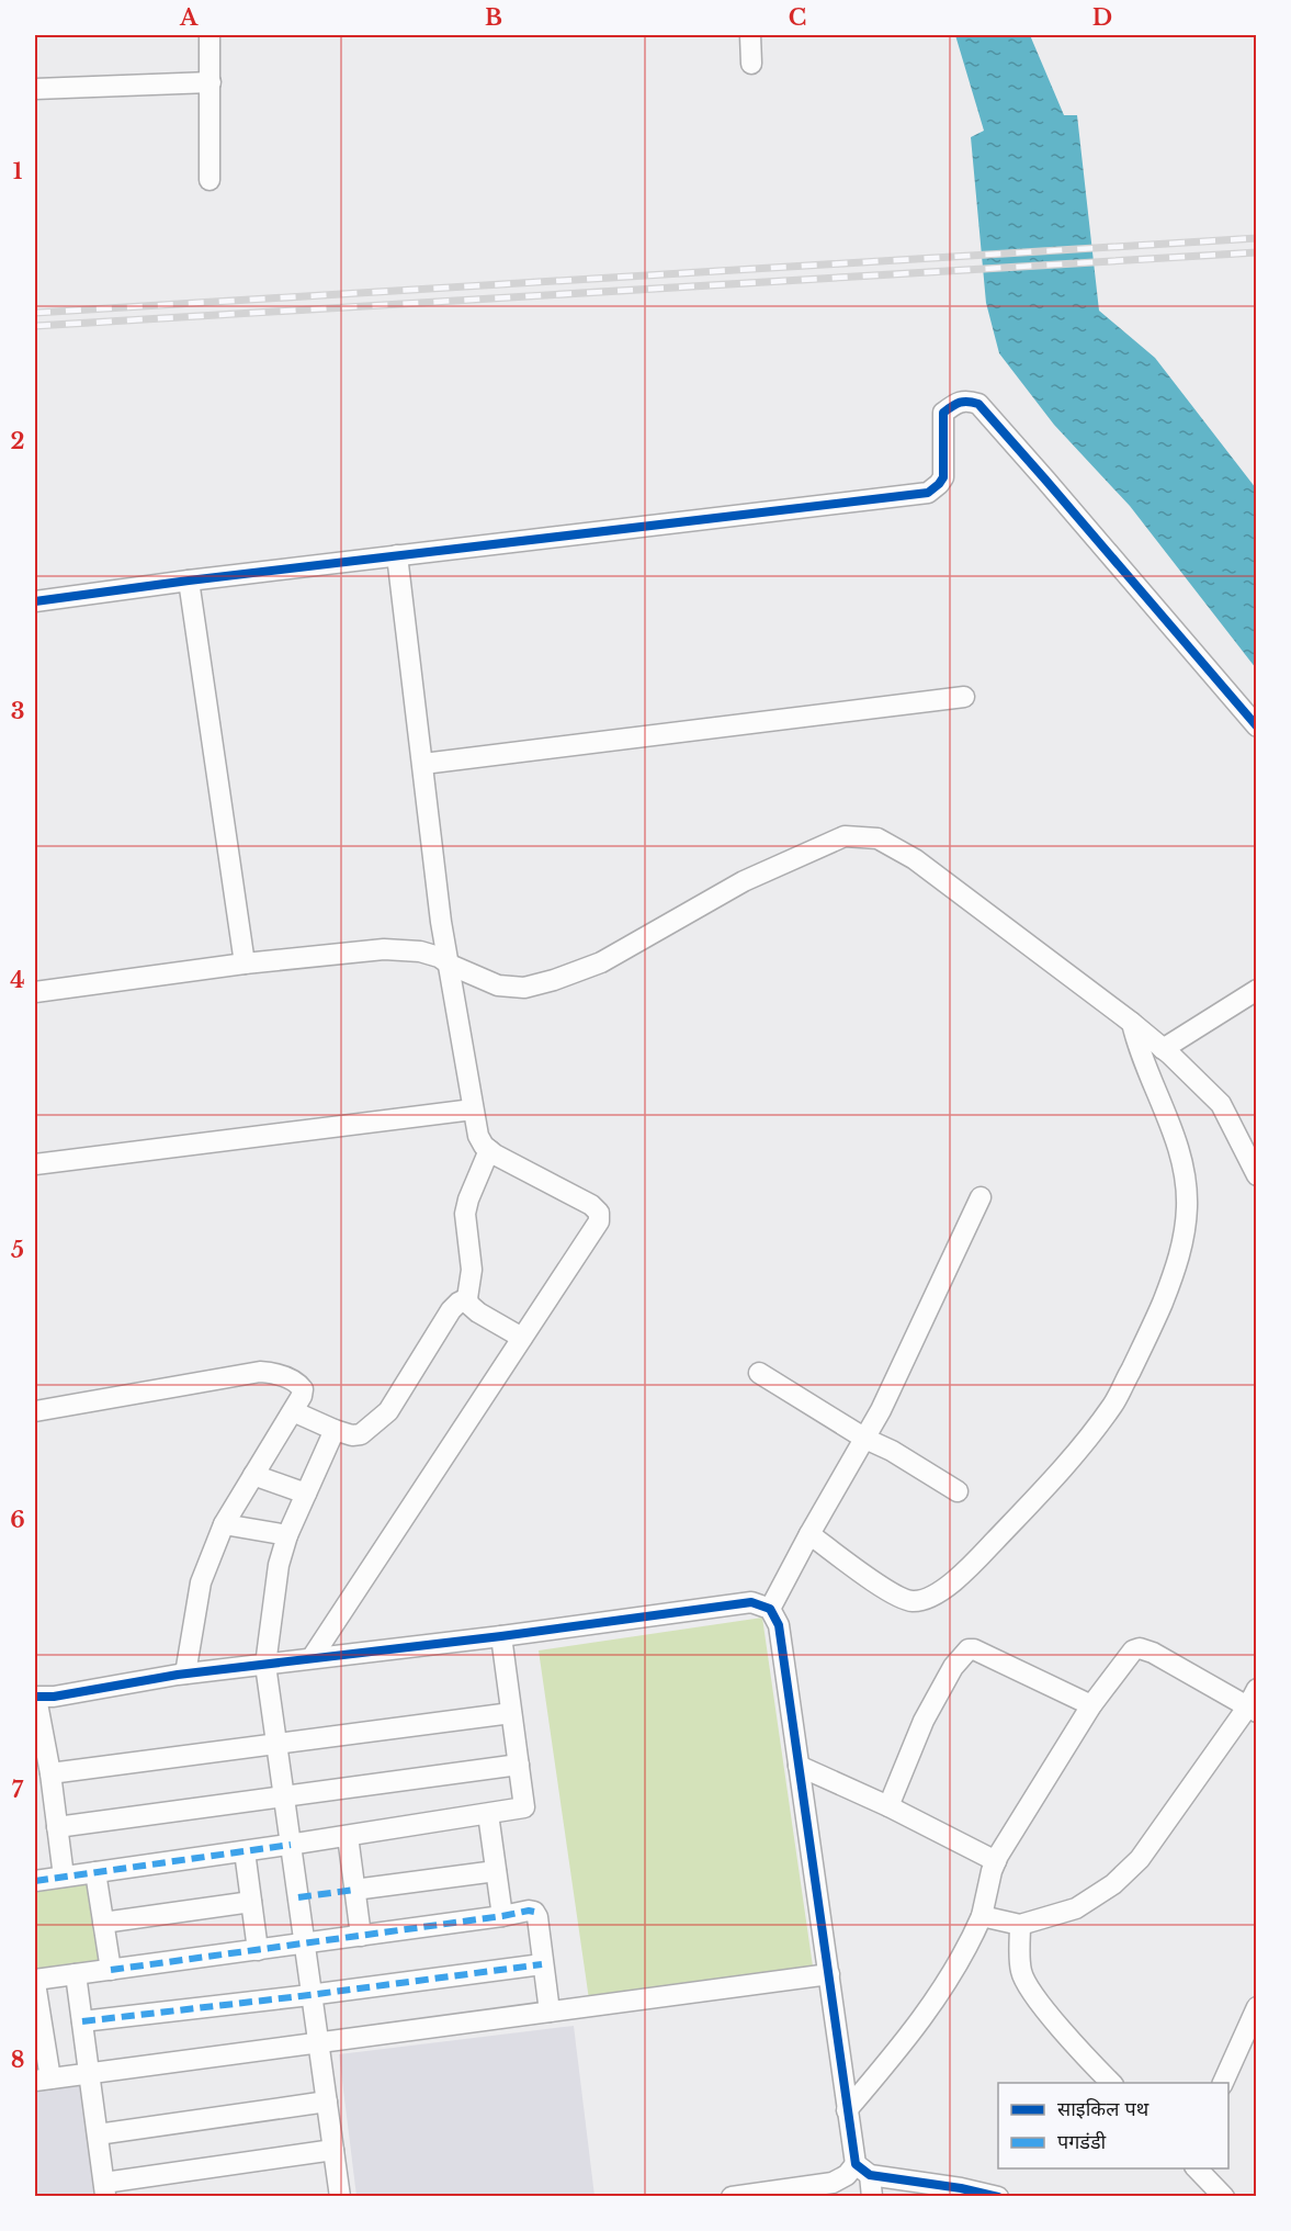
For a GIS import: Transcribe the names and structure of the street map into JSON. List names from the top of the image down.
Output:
{
  "legend": ["साइकिल पथ", "पगडंडी"],
  "grid": {
    "columns": [
      "A",
      "B",
      "C",
      "D"
    ],
    "rows": [
      "1",
      "2",
      "3",
      "4",
      "5",
      "6",
      "7",
      "8"
    ]
  }
}
